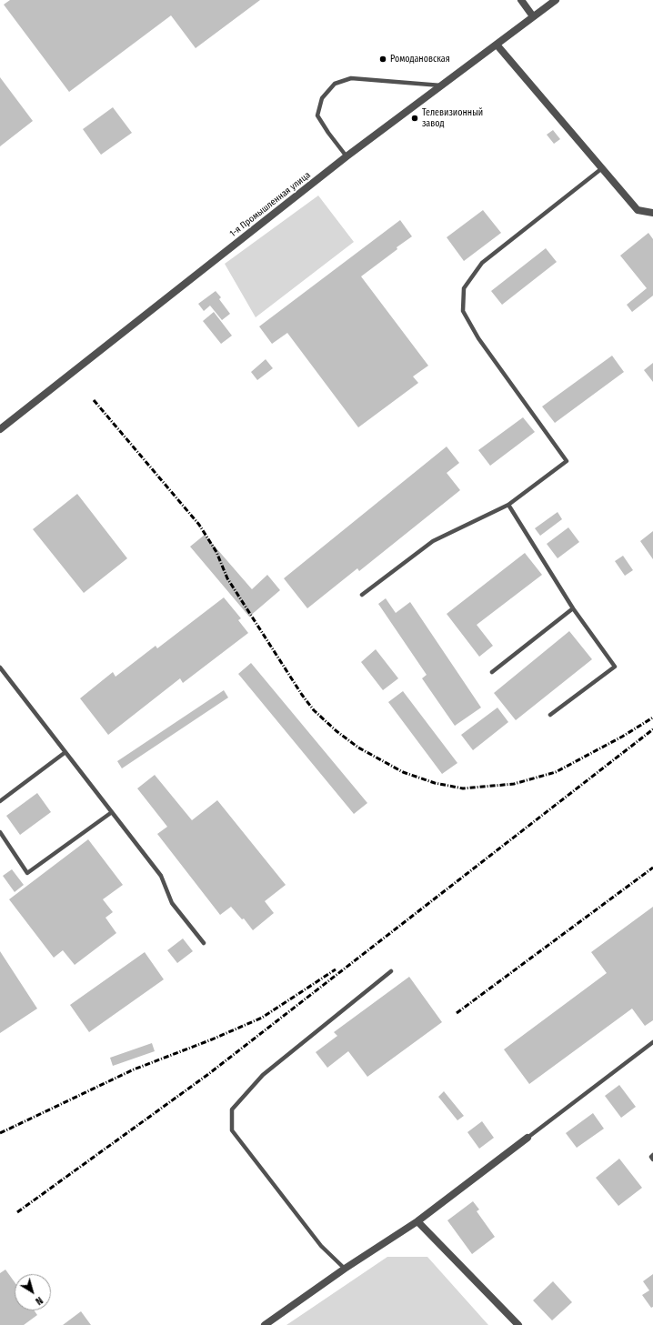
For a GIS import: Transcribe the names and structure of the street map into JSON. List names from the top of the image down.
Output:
{
  "streets": {
    "street": ["1-я Промышленная улица"]
  },
  "places": ["Ромодановская", "Телевизионный завод"],
  "north": "bottom right"
}
